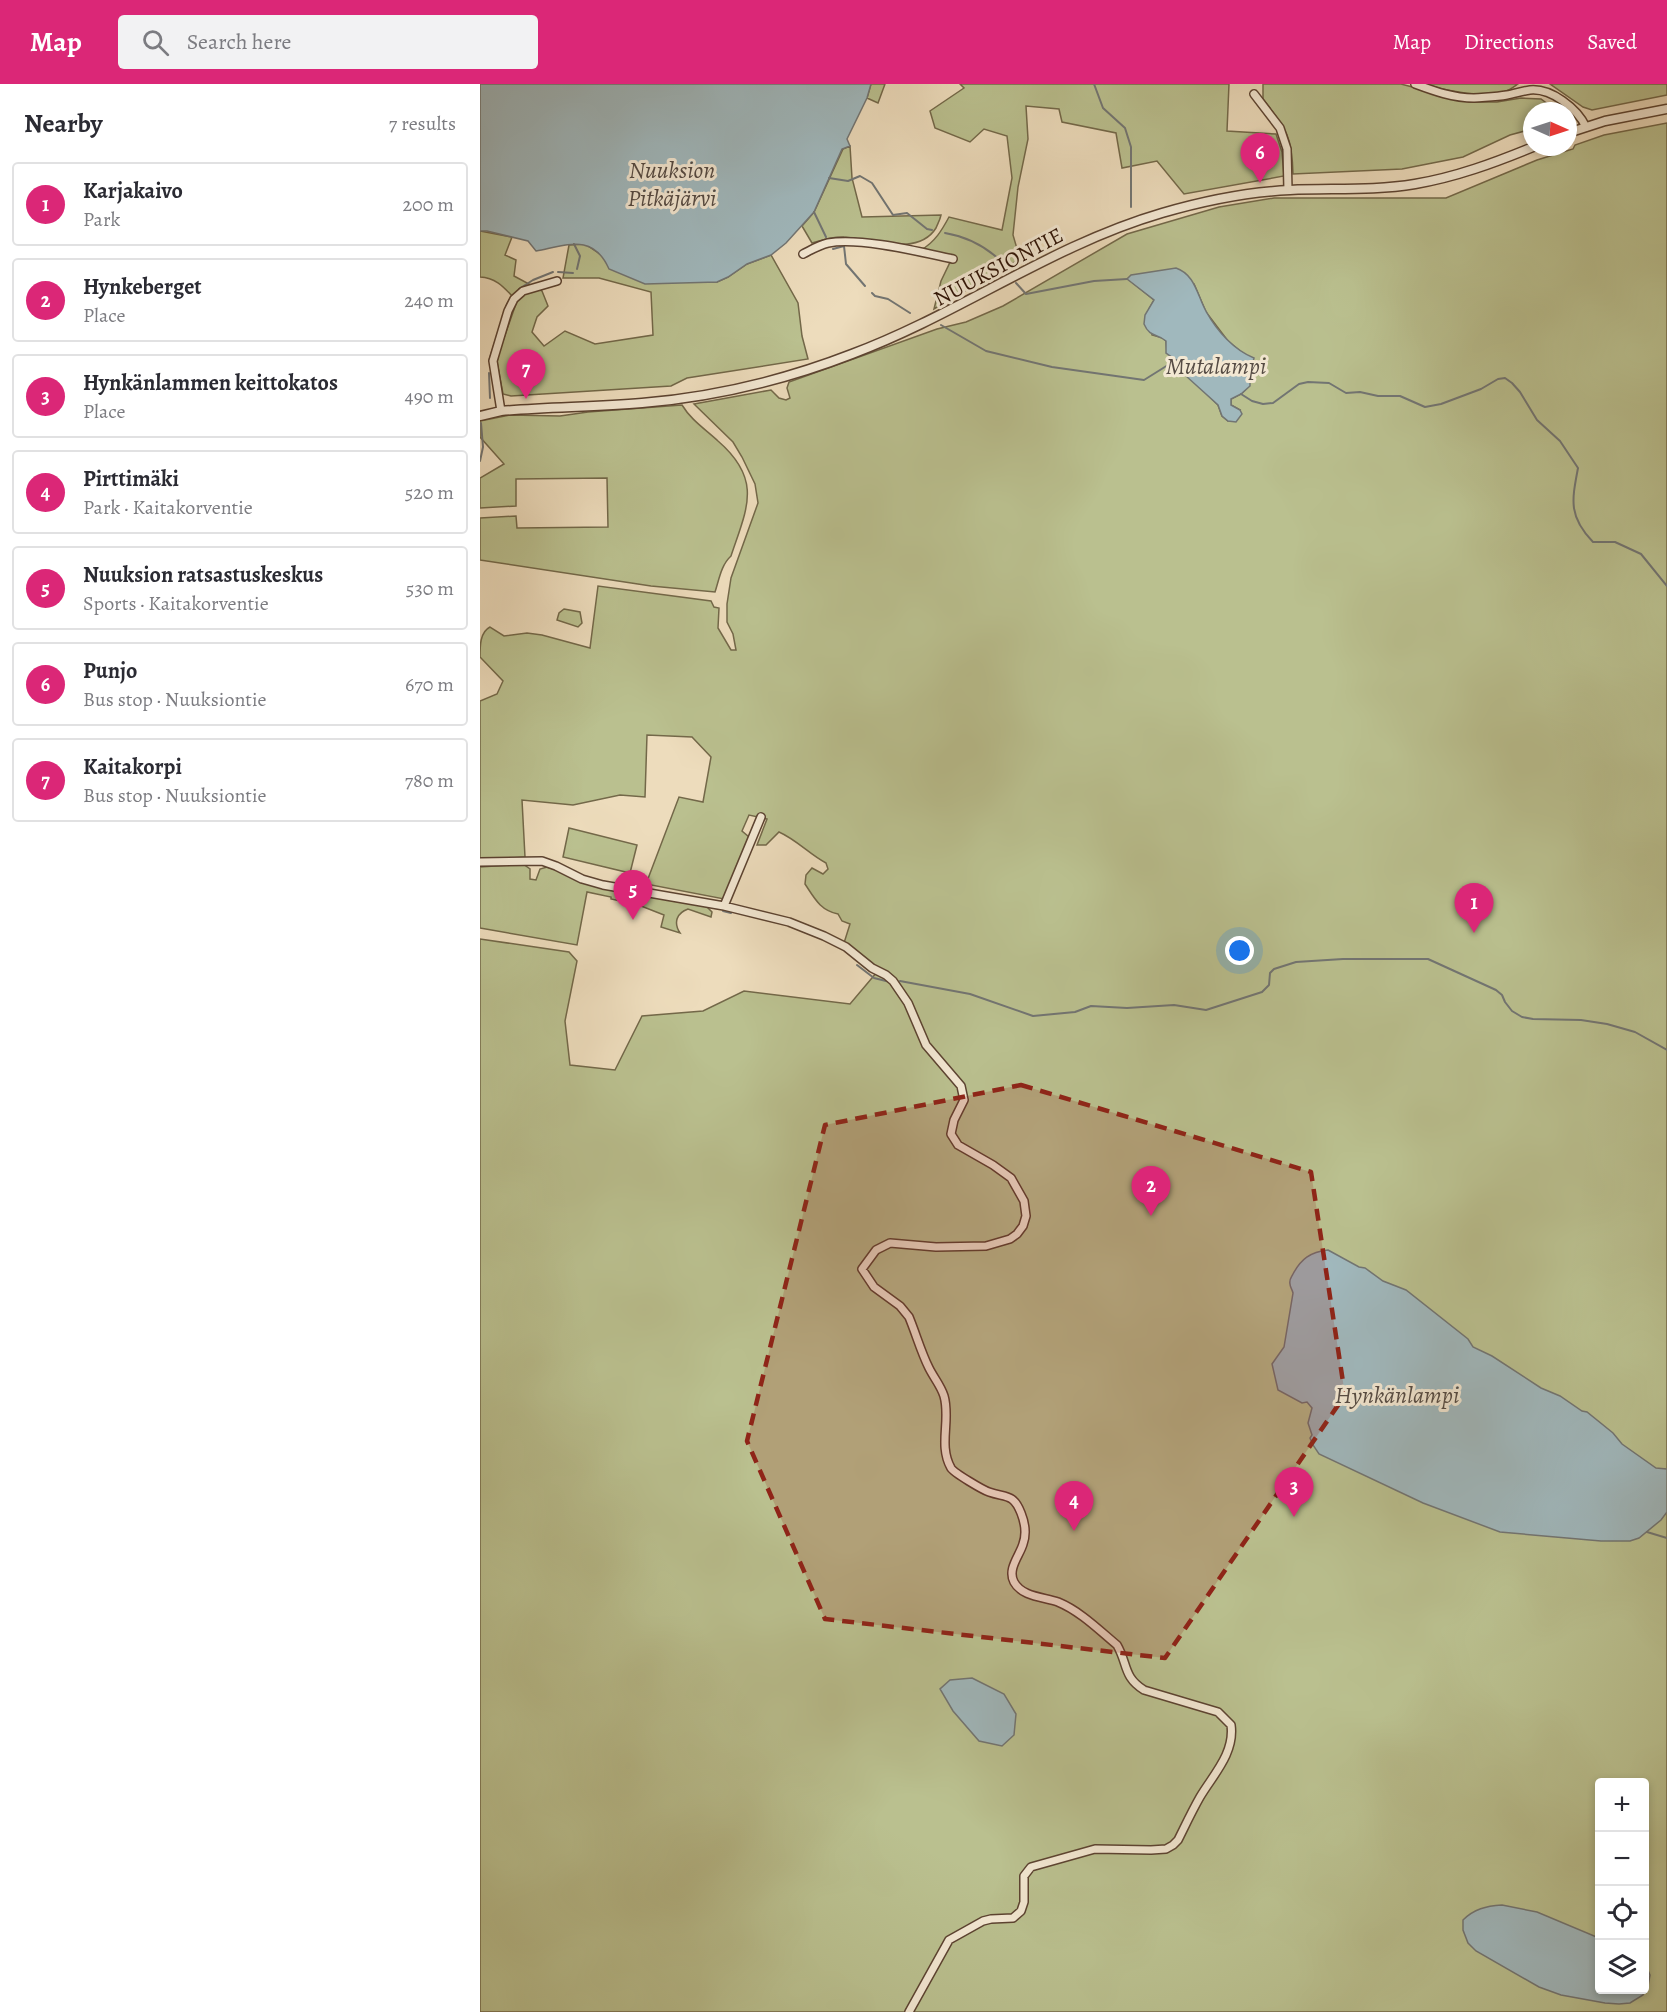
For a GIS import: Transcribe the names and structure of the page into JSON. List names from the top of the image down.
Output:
{
  "streets": {
    "street": ["NUUKSIONTIE"]
  },
  "water": ["Nuuksion Pitkäjärvi", "Mutalampi", "Hynkänlampi"],
  "north": "right",
  "page": {
    "header": "Map",
    "search": "Search here",
    "nav": ["Map", "Directions", "Saved"],
    "heading": ["Nearby", "7 results"],
    "pins": [
      "6",
      "7",
      "5",
      "1",
      "2",
      "3",
      "4"
    ],
    "list": [
      {
        "mark": "1",
        "name": "Karjakaivo",
        "note": "Park",
        "value": "200 m"
      },
      {
        "mark": "2",
        "name": "Hynkeberget",
        "note": "Place",
        "value": "240 m"
      },
      {
        "mark": "3",
        "name": "Hynkänlammen keittokatos",
        "note": "Place",
        "value": "490 m"
      },
      {
        "mark": "4",
        "name": "Pirttimäki",
        "note": "Park · Kaitakorventie",
        "value": "520 m"
      },
      {
        "mark": "5",
        "name": "Nuuksion ratsastuskeskus",
        "note": "Sports · Kaitakorventie",
        "value": "530 m"
      },
      {
        "mark": "6",
        "name": "Punjo",
        "note": "Bus stop · Nuuksiontie",
        "value": "670 m"
      },
      {
        "mark": "7",
        "name": "Kaitakorpi",
        "note": "Bus stop · Nuuksiontie",
        "value": "780 m"
      }
    ],
    "map_buttons": ["+", "−"]
  }
}
